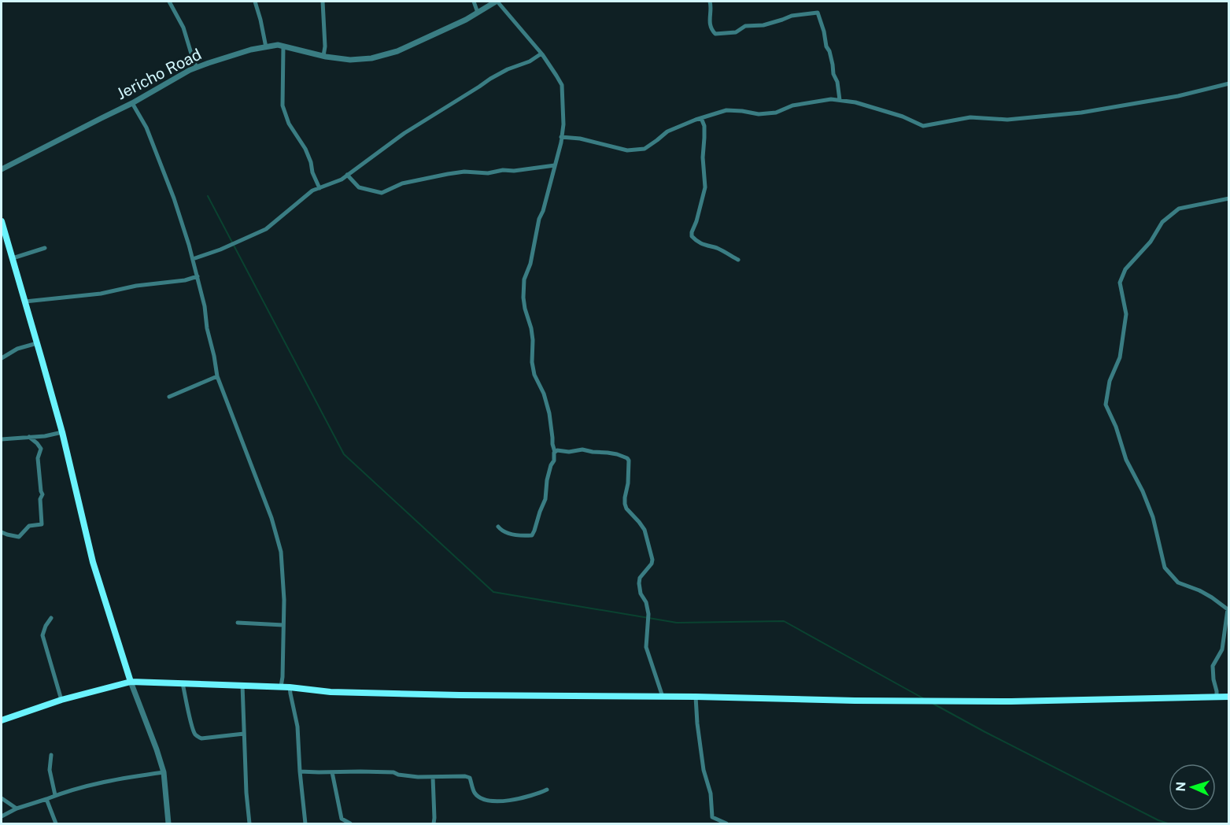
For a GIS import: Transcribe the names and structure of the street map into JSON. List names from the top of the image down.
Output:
{
  "streets": {
    "street": ["Jericho Road"]
  },
  "north": "left"
}
